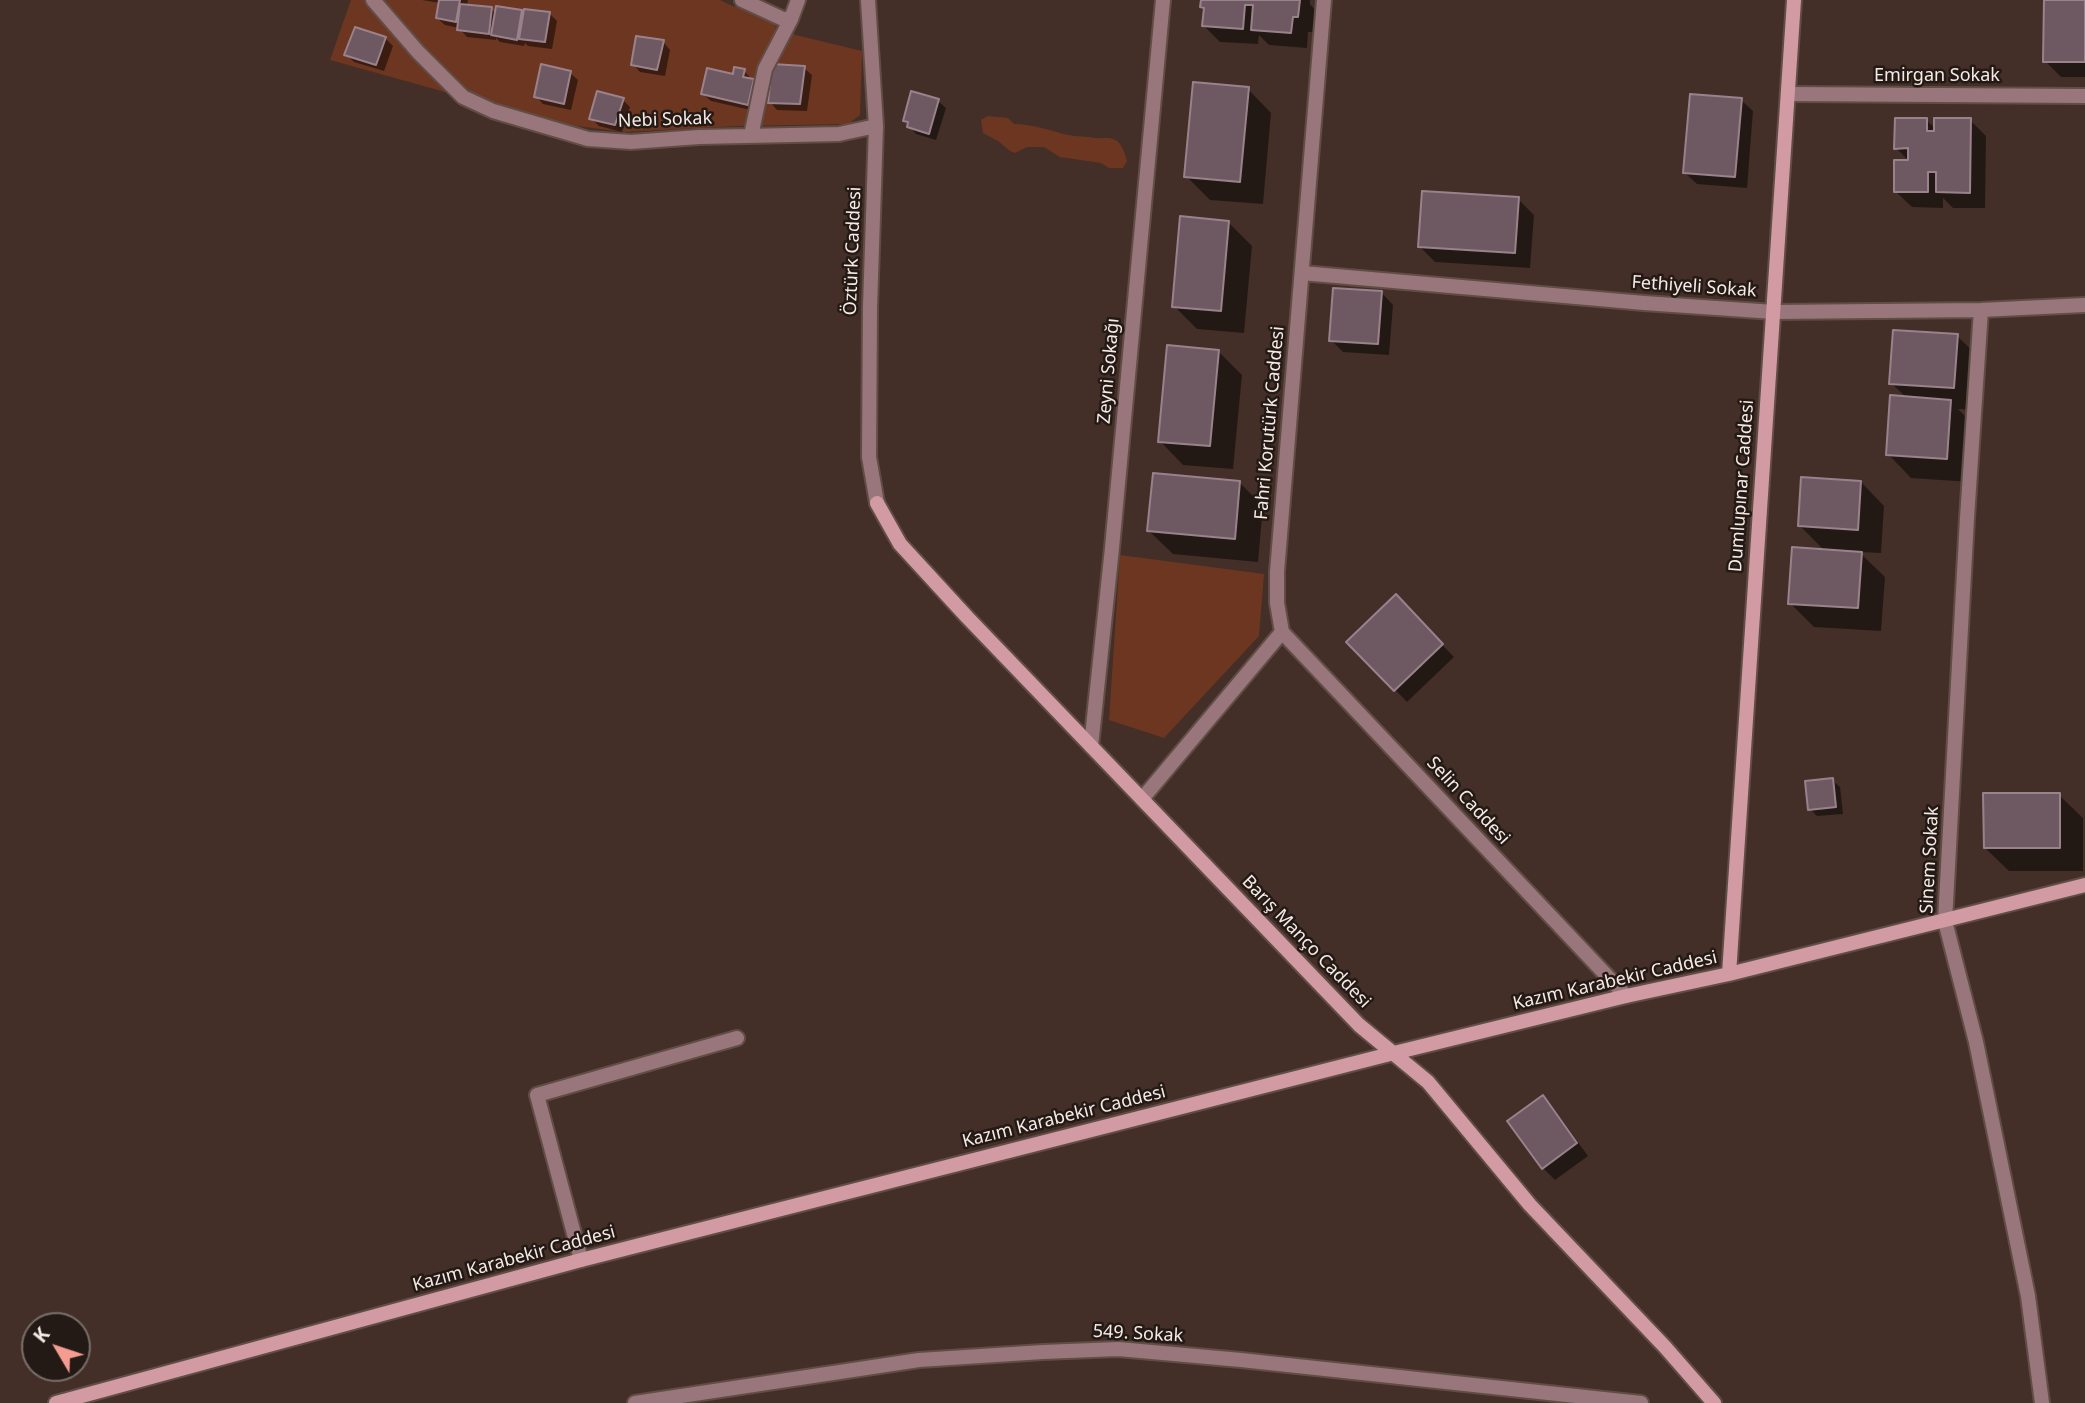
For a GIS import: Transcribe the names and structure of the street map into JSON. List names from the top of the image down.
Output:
{
  "streets": {
    "street": [
      "Emirgan Sokak",
      "Nebi Sokak",
      "Öztürk Caddesi",
      "Fethiyeli Sokak",
      "Zeyni Sokağı",
      "Fahri Korutürk Caddesi",
      "Dumlupınar Caddesi",
      "Selin Caddesi",
      "Sinem Sokak",
      "Barış Manço Caddesi",
      "Kazım Karabekir Caddesi",
      "549. Sokak"
    ]
  },
  "crossings": [
    ["Emirgan Sokak", "Dumlupınar Caddesi"],
    ["Nebi Sokak", "Öztürk Caddesi"],
    ["Öztürk Caddesi", "Barış Manço Caddesi"],
    ["Fethiyeli Sokak", "Fahri Korutürk Caddesi"],
    ["Fethiyeli Sokak", "Dumlupınar Caddesi"],
    ["Fethiyeli Sokak", "Sinem Sokak"],
    ["Zeyni Sokağı", "Barış Manço Caddesi"],
    ["Fahri Korutürk Caddesi", "Selin Caddesi"],
    ["Dumlupınar Caddesi", "Kazım Karabekir Caddesi"],
    ["Selin Caddesi", "Kazım Karabekir Caddesi"],
    ["Sinem Sokak", "Kazım Karabekir Caddesi"],
    ["Barış Manço Caddesi", "Kazım Karabekir Caddesi"]
  ],
  "north": "top left"
}
